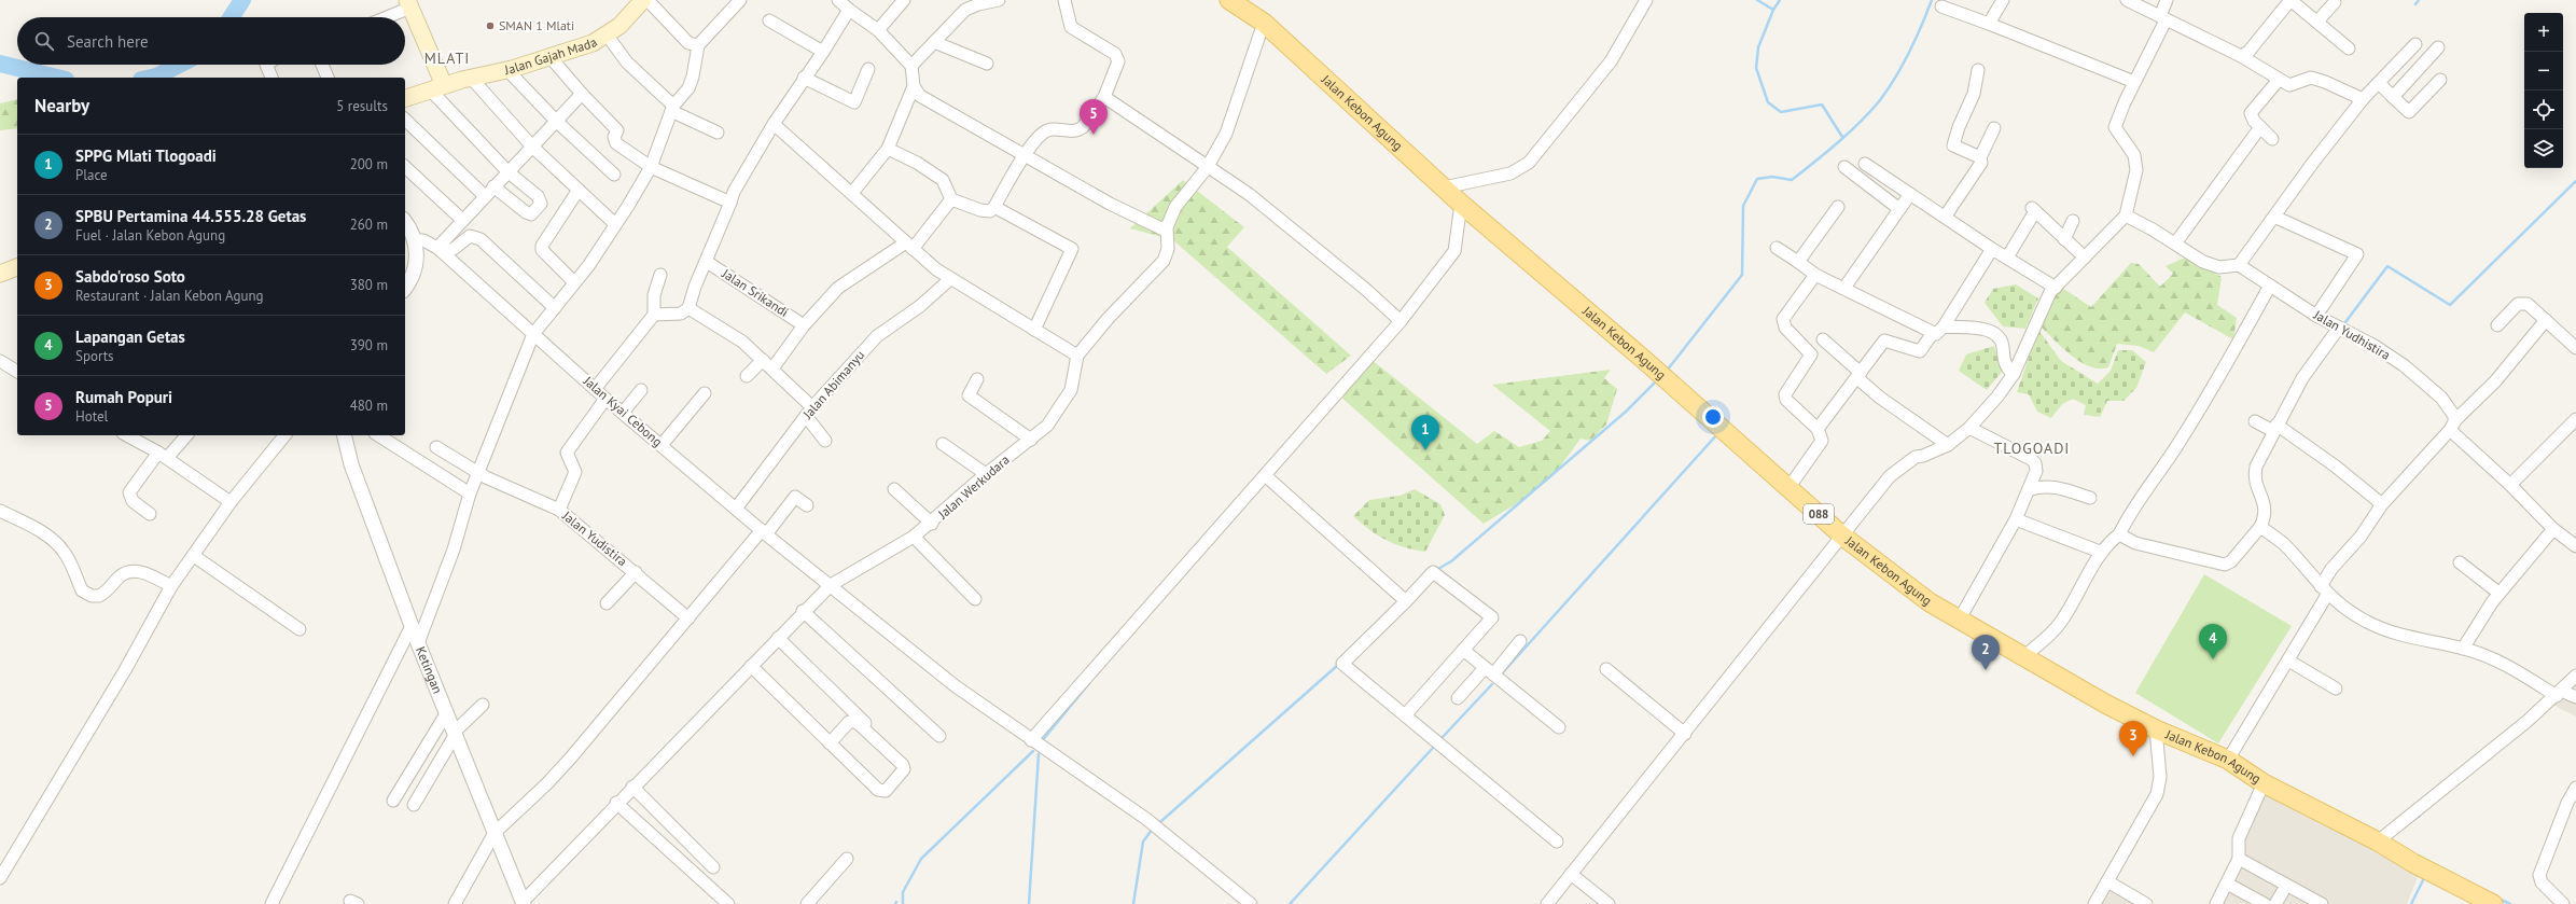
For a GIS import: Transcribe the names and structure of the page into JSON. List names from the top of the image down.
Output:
{
  "streets": {
    "main road": ["Jalan Gajah Mada", "Jalan Kebon Agung", "088"],
    "street": [
      "Jalan Srikandi",
      "Jalan Yudhistira",
      "Jalan Abimanyu",
      "Jalan Kyai Cebong",
      "Jalan Werkudara",
      "Jalan Yudistira",
      "Ketingan"
    ]
  },
  "crossings": [
    ["Jalan Abimanyu", "Jalan Kyai Cebong"],
    ["Jalan Kyai Cebong", "Jalan Werkudara"],
    ["Jalan Kyai Cebong", "Jalan Yudistira"],
    ["Jalan Werkudara", "Ketingan"]
  ],
  "districts": ["MLATI", "TLOGOADI"],
  "places": ["SMAN 1 Mlati"],
  "page": {
    "map_buttons": ["+", "−"],
    "search": "Search here",
    "heading": ["Nearby", "5 results"],
    "pins": [
      "5",
      "1",
      "4",
      "2",
      "3"
    ],
    "list": [
      {
        "mark": "1",
        "name": "SPPG Mlati Tlogoadi",
        "note": "Place",
        "value": "200 m"
      },
      {
        "mark": "2",
        "name": "SPBU Pertamina 44.555.28 Getas",
        "note": "Fuel · Jalan Kebon Agung",
        "value": "260 m"
      },
      {
        "mark": "3",
        "name": "Sabdo'roso Soto",
        "note": "Restaurant · Jalan Kebon Agung",
        "value": "380 m"
      },
      {
        "mark": "4",
        "name": "Lapangan Getas",
        "note": "Sports",
        "value": "390 m"
      },
      {
        "mark": "5",
        "name": "Rumah Popuri",
        "note": "Hotel",
        "value": "480 m"
      }
    ]
  }
}
